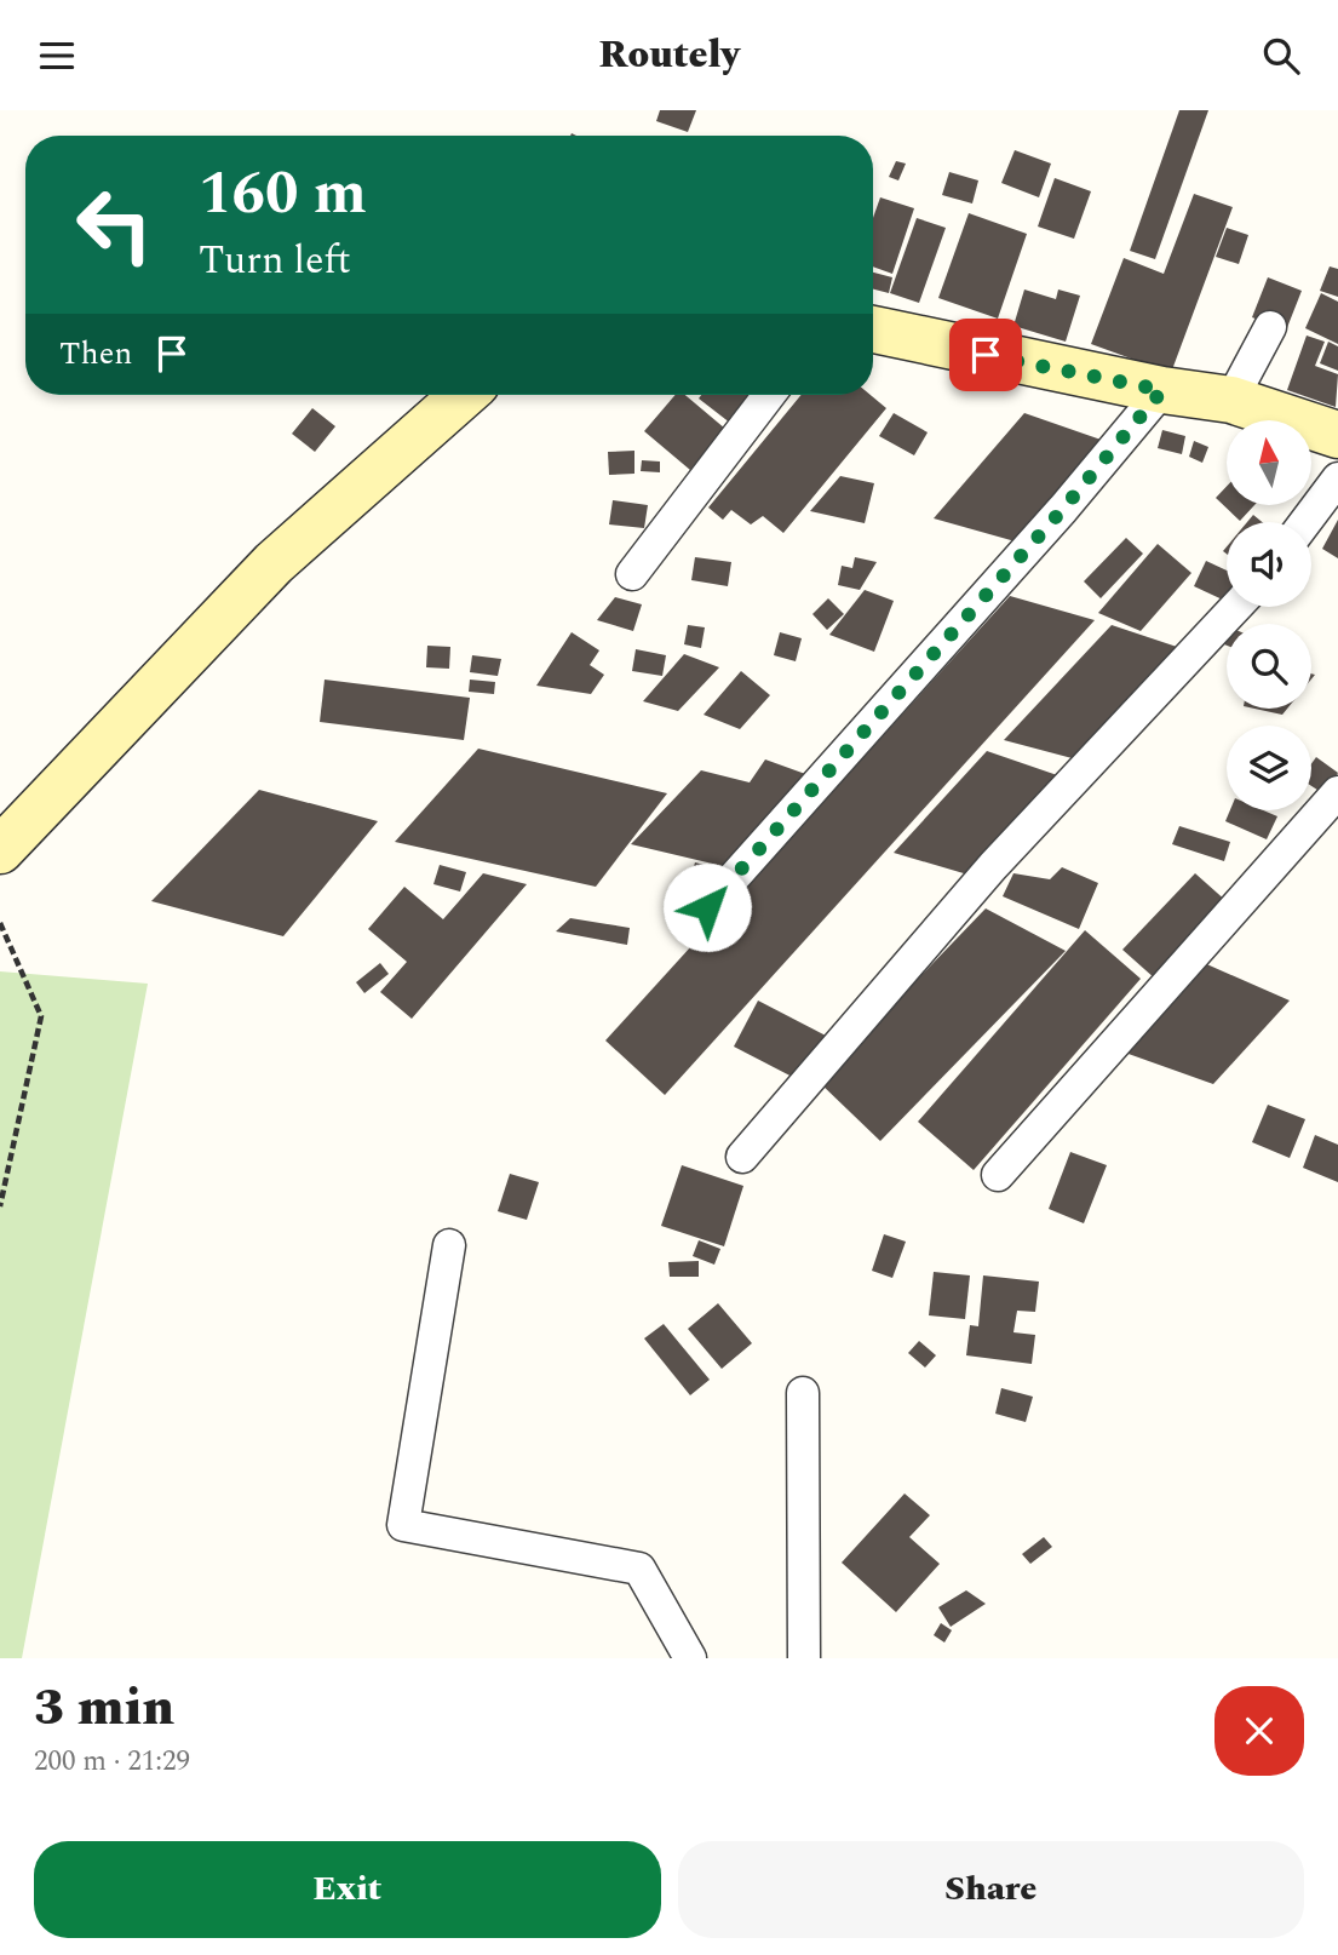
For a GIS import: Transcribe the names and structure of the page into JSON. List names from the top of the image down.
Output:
{
  "north": "top",
  "page": {
    "header": "Routely",
    "turn": ["160 m", "Turn left"],
    "then": "Then",
    "heading": ["3 min", "200 m · 21:29"],
    "buttons": ["Exit", "Share"]
  }
}
